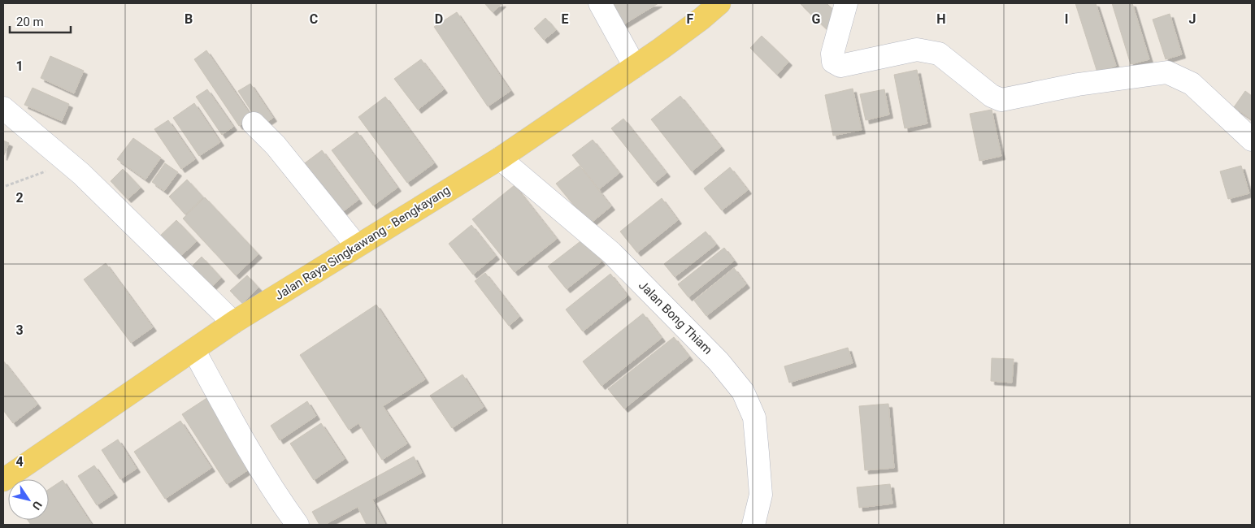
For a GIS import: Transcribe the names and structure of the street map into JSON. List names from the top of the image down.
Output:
{
  "streets": {
    "main road": ["Jalan Raya Singkawang - Bengkayang"],
    "street": ["Jalan Bong Thiam"]
  },
  "crossings": [
    ["Jalan Raya Singkawang - Bengkayang", "Jalan Bong Thiam"]
  ],
  "scale_bar": "20 m",
  "north": "bottom right",
  "grid": {
    "columns": [
      "B",
      "C",
      "D",
      "E",
      "F",
      "G",
      "H",
      "I",
      "J"
    ],
    "rows": [
      "1",
      "2",
      "3",
      "4"
    ]
  }
}
